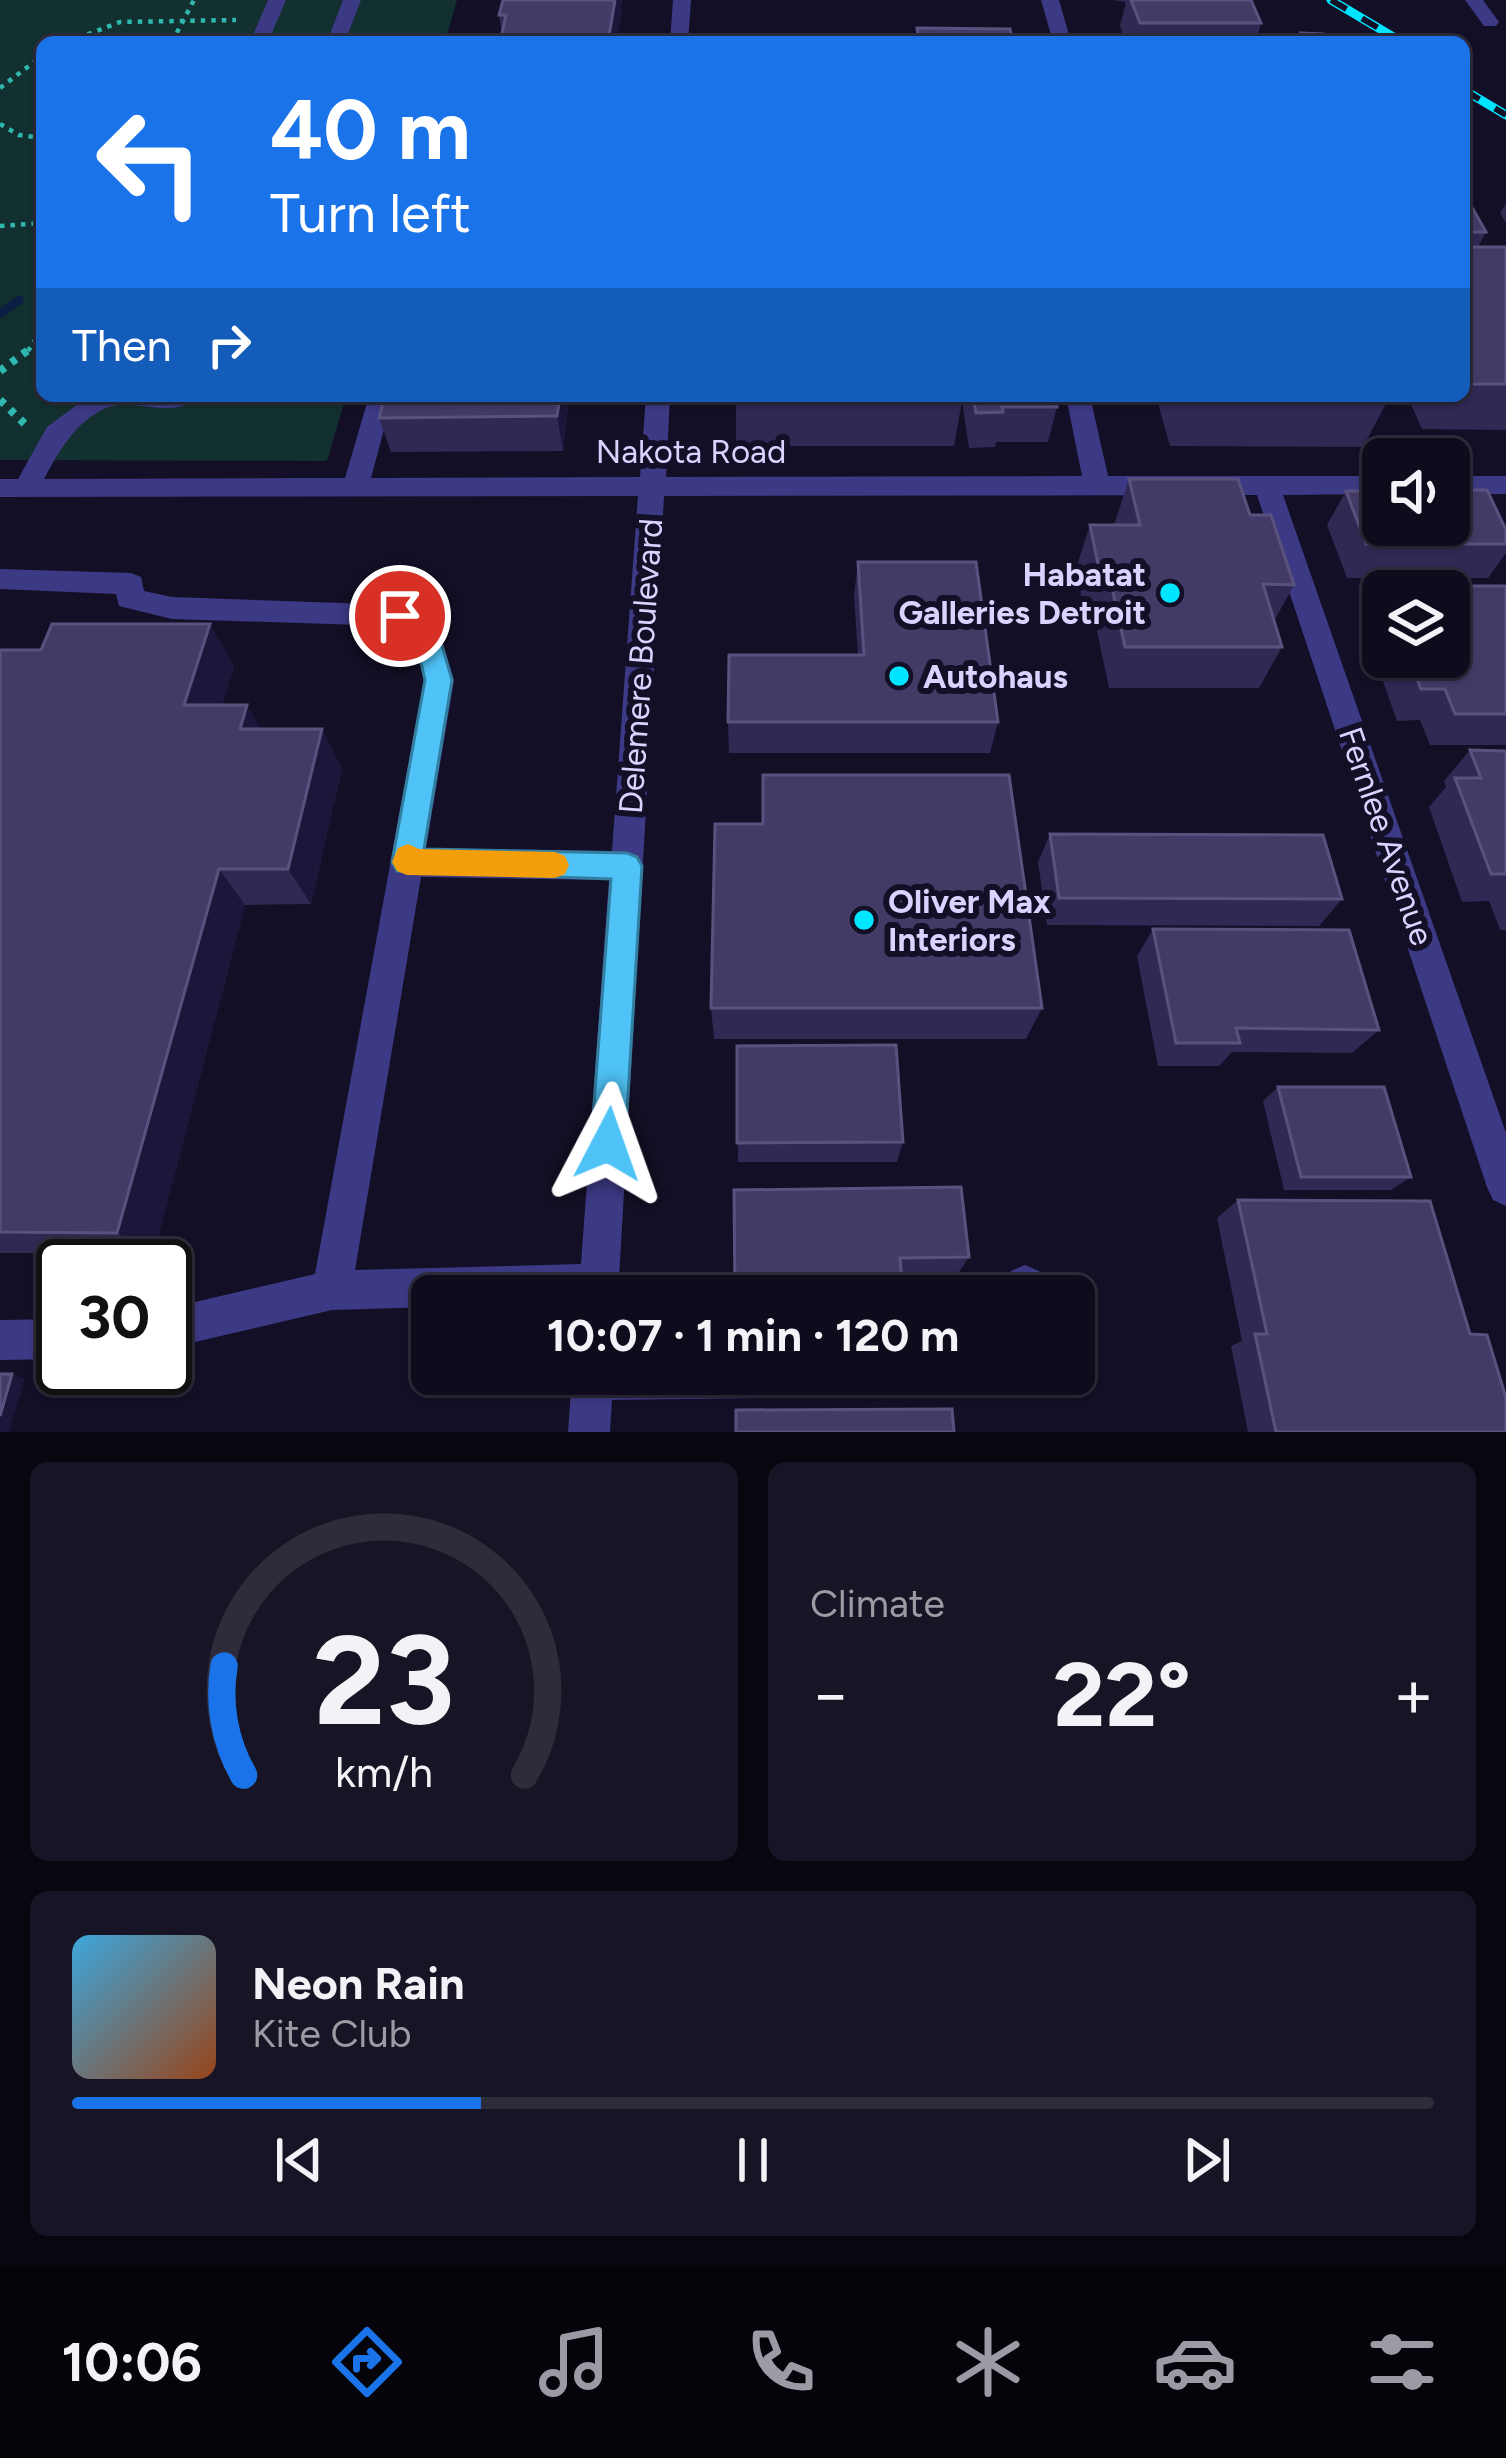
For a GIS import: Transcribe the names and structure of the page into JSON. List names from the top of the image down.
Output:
{
  "streets": {
    "street": ["Nakota Road", "Delemere Boulevard", "Fernlee Avenue"]
  },
  "crossings": [
    ["Nakota Road", "Delemere Boulevard"],
    ["Nakota Road", "Fernlee Avenue"]
  ],
  "places": ["Habatat Galleries Detroit", "Autohaus", "Oliver Max Interiors"],
  "page": {
    "turn": ["40 m", "Turn left"],
    "then": "Then",
    "limit": "30",
    "trip": "10:07 · 1 min · 120 m",
    "tile": "Climate",
    "heat": ["−", "22°", "+"],
    "song": ["Neon Rain", "Kite Club"],
    "tabs": "10:06",
    "gauge": ["23", "km/h"]
  }
}
